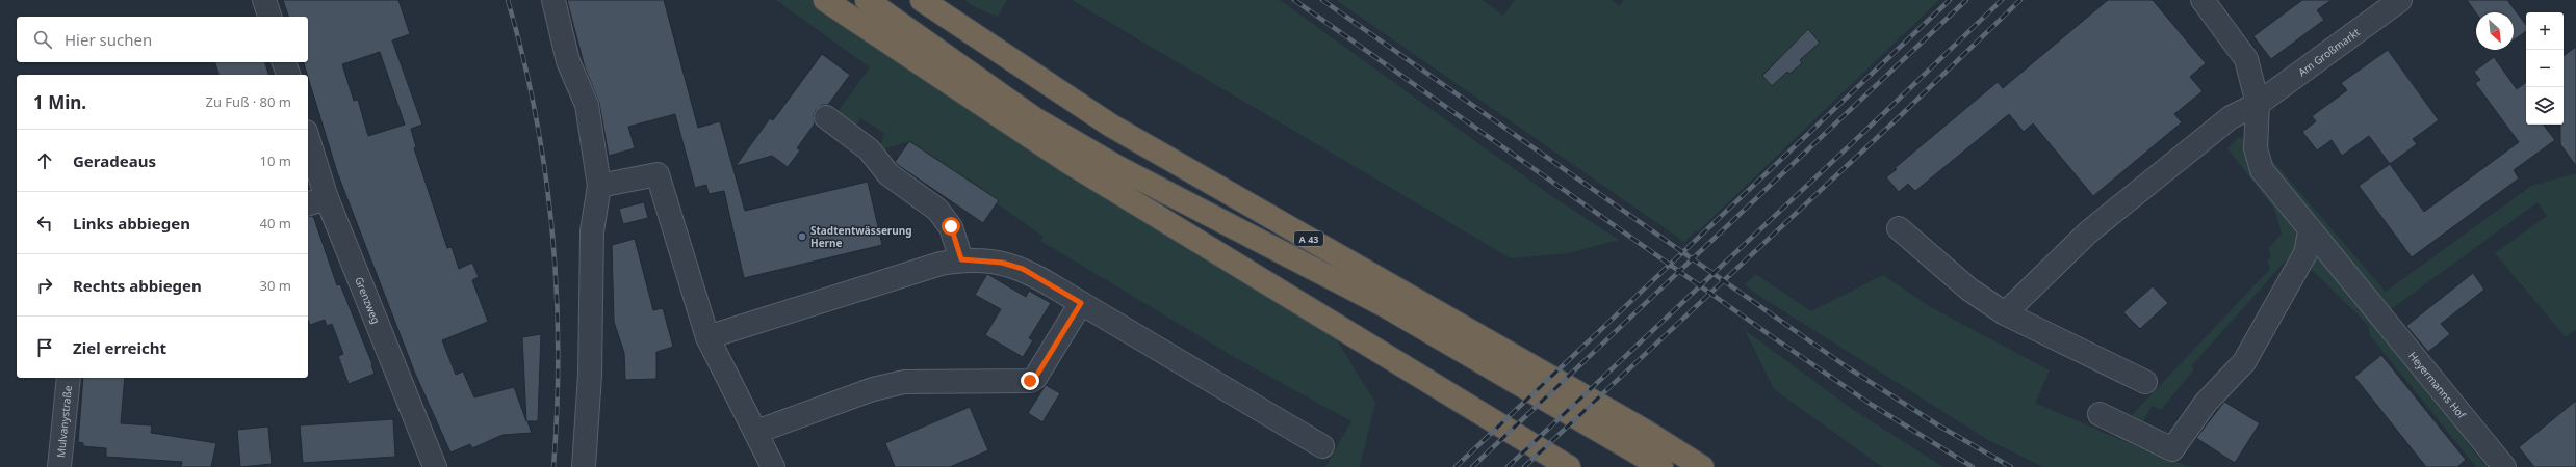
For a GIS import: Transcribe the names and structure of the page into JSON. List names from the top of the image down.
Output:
{
  "streets": {
    "highway": ["A 43"],
    "street": [
      "Am Großmarkt",
      "Grenzweg",
      "Heyermanns Hof",
      "Mulvanystraße"
    ]
  },
  "crossings": [
    ["Am Großmarkt", "Heyermanns Hof"]
  ],
  "places": ["Stadtentwässerung Herne"],
  "north": "bottom right",
  "page": {
    "map_buttons": ["+", "−"],
    "search": "Hier suchen",
    "heading": ["1 Min.", "Zu Fuß · 80 m"],
    "list": [
      ["Geradeaus", "10 m"],
      ["Links abbiegen", "40 m"],
      ["Rechts abbiegen", "30 m"],
      "Ziel erreicht"
    ]
  }
}
